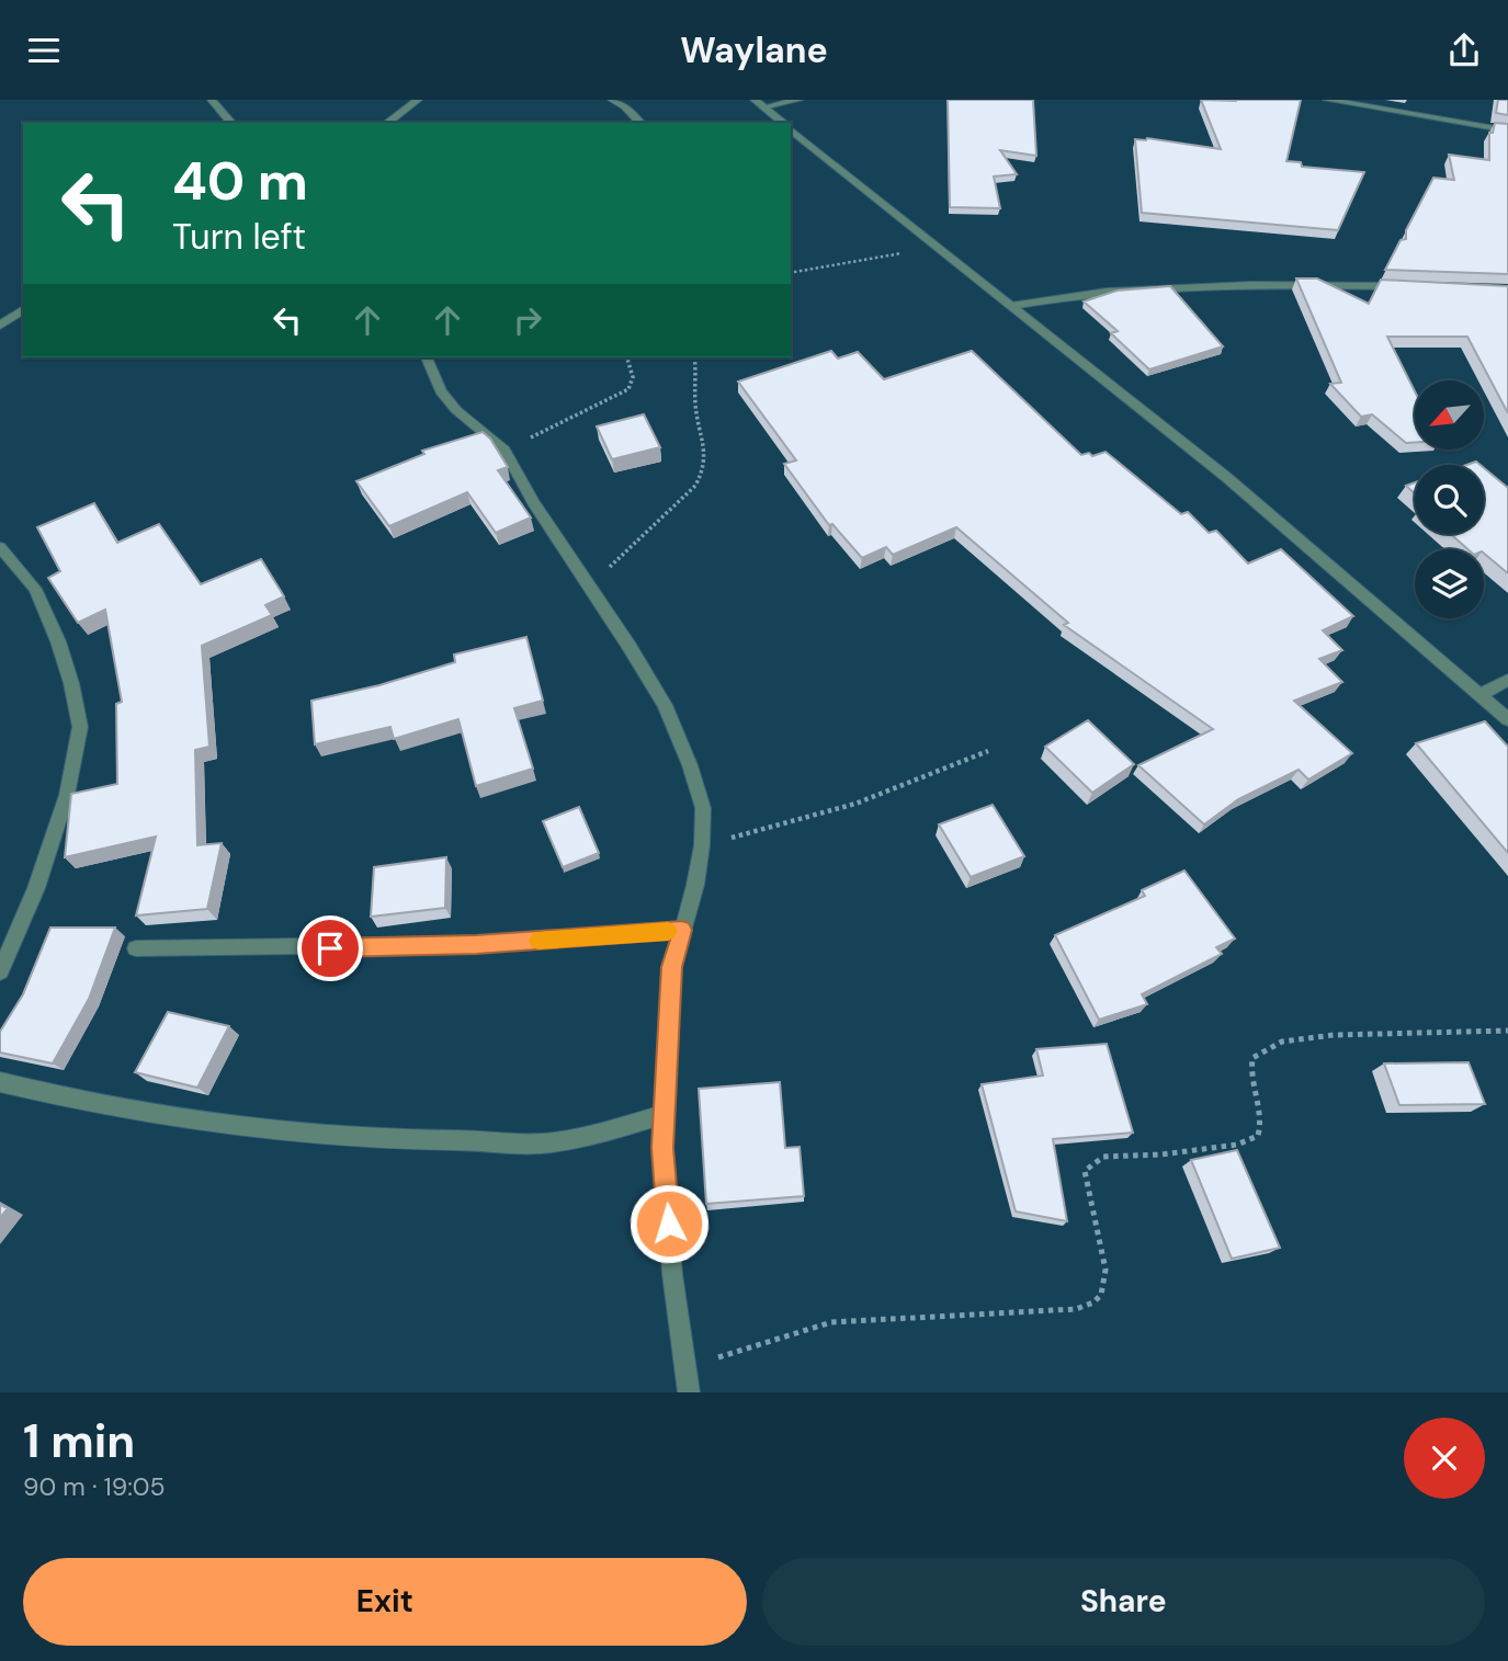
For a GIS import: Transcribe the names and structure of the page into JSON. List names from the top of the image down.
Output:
{
  "north": "bottom left",
  "page": {
    "header": "Waylane",
    "turn": ["40 m", "Turn left"],
    "heading": ["1 min", "90 m · 19:05"],
    "buttons": ["Exit", "Share"]
  }
}
